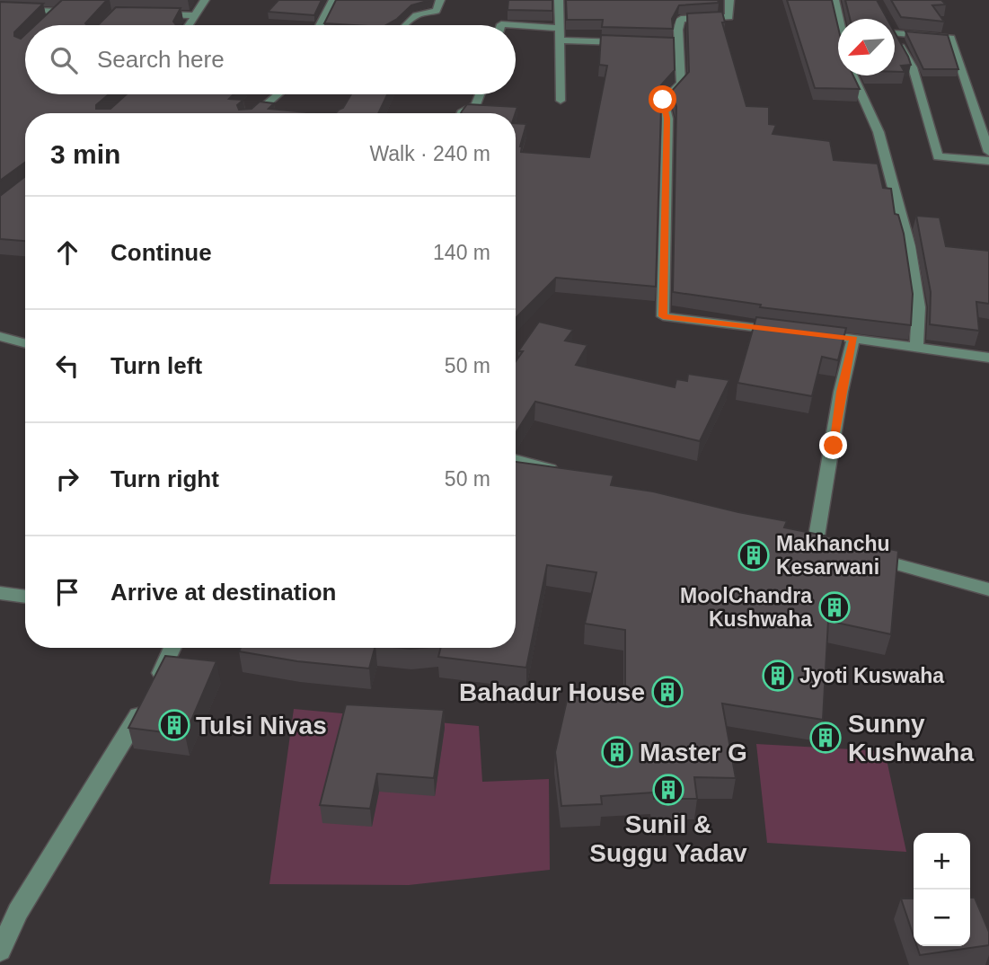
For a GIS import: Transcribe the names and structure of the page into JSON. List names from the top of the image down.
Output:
{
  "places": {
    "building": [
      "Makhanchu Kesarwani",
      "MoolChandra Kushwaha",
      "Jyoti Kuswaha",
      "Bahadur House",
      "Tulsi Nivas",
      "Sunny Kushwaha",
      "Master G",
      "Sunil & Suggu Yadav"
    ]
  },
  "north": "bottom left",
  "page": {
    "search": "Search here",
    "heading": ["3 min", "Walk · 240 m"],
    "list": [
      ["Continue", "140 m"],
      ["Turn left", "50 m"],
      ["Turn right", "50 m"],
      "Arrive at destination"
    ],
    "map_buttons": ["+", "−"]
  }
}
